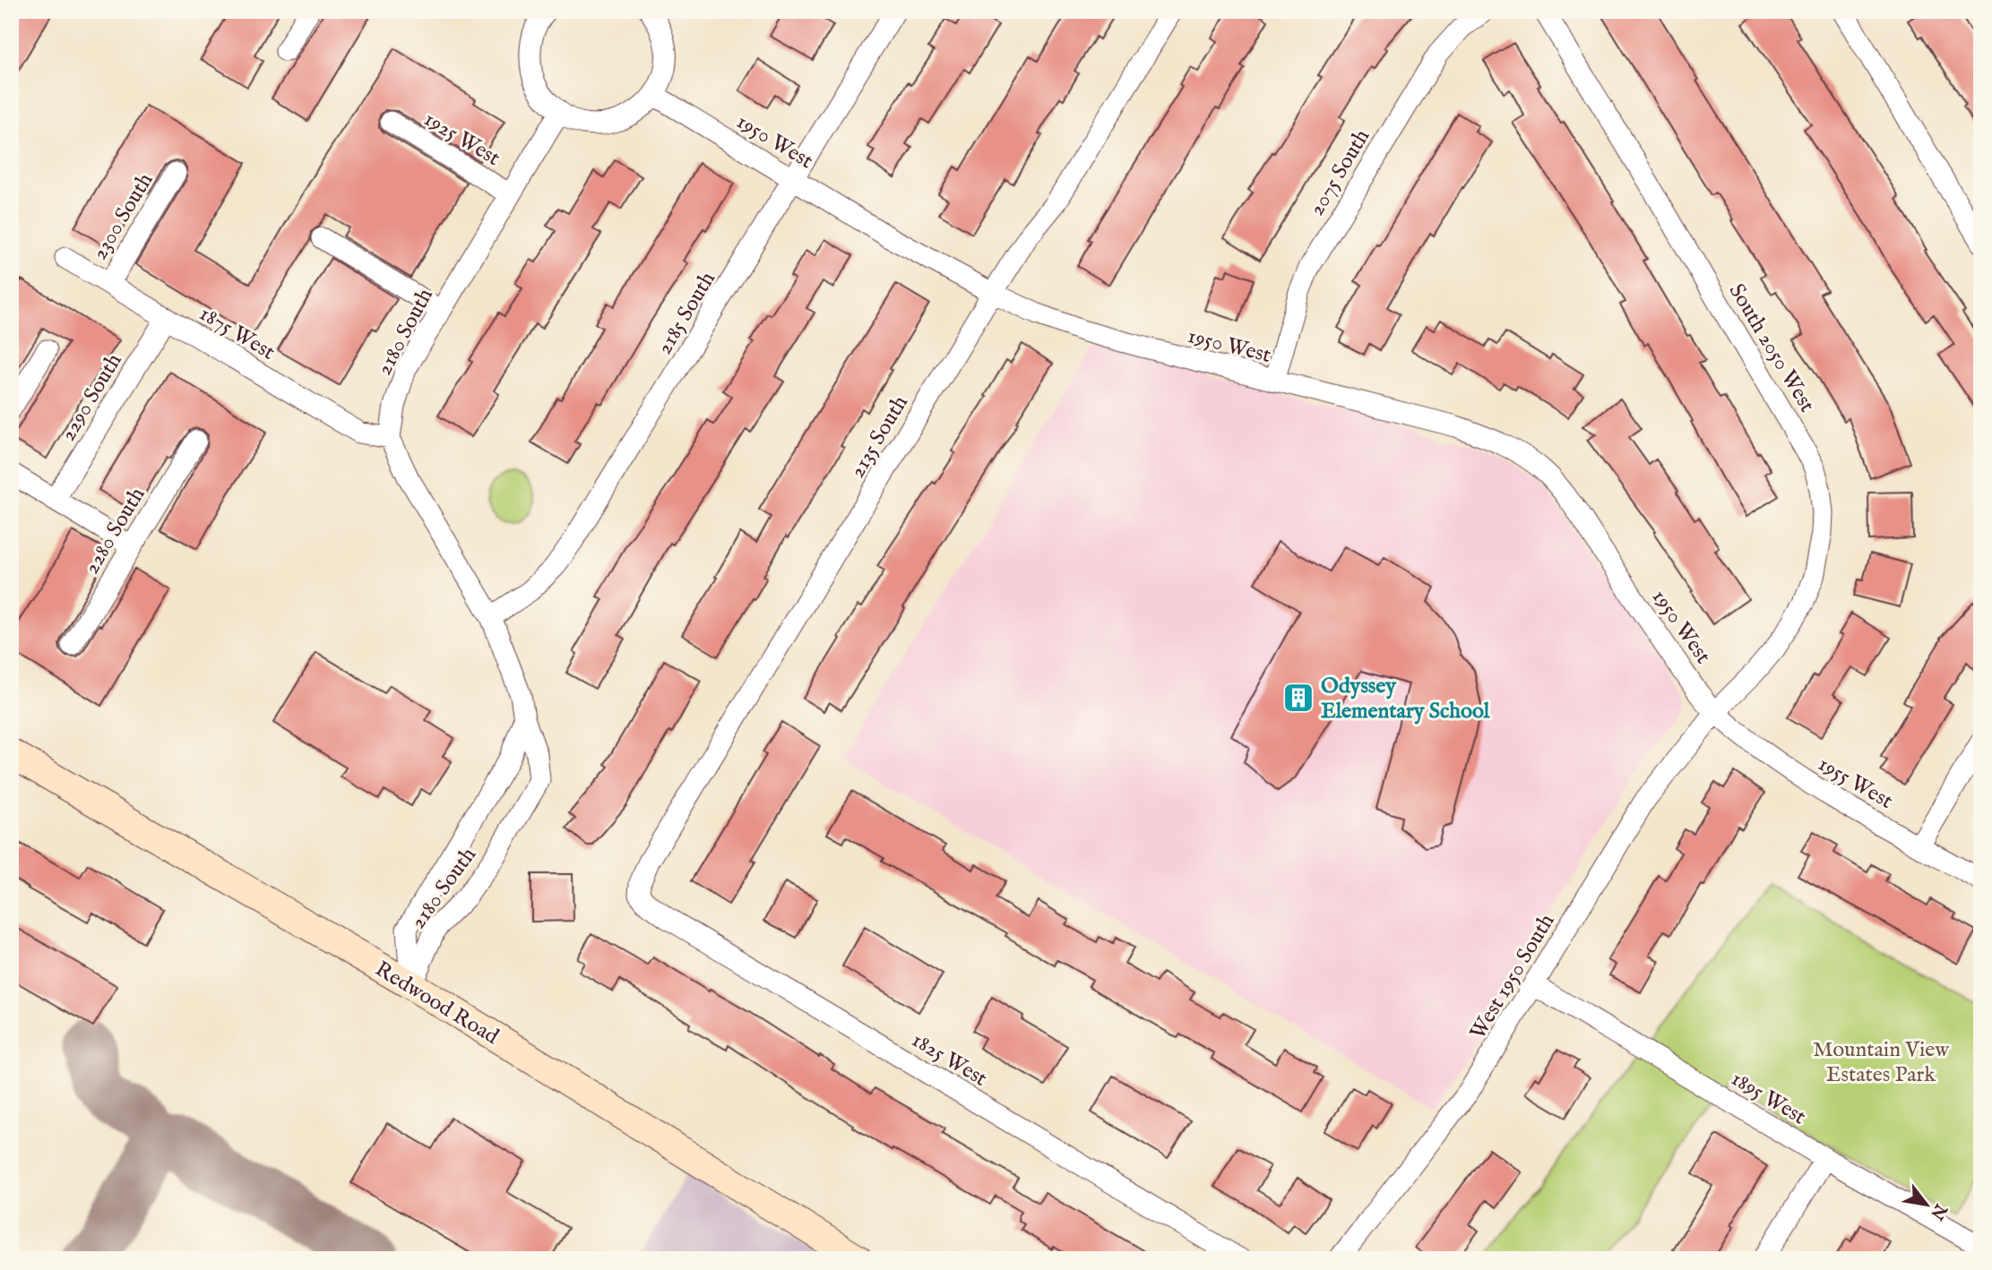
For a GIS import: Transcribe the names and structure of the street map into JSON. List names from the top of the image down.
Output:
{
  "streets": {
    "main road": ["Redwood Road"],
    "street": [
      "1925 West",
      "1950 West",
      "2075 South",
      "2300 South",
      "2185 South",
      "2180 South",
      "1875 West",
      "South 2050 West",
      "2290 South",
      "2135 South",
      "2280 South",
      "1955 West",
      "West 1950 South",
      "1825 West",
      "1895 West"
    ]
  },
  "crossings": [
    ["1925 West", "2180 South"],
    ["1950 West", "2075 South"],
    ["1950 West", "2185 South"],
    ["1950 West", "South 2050 West"],
    ["1950 West", "2135 South"],
    ["1950 West", "1955 West"],
    ["1950 West", "West 1950 South"],
    ["2300 South", "1875 West"],
    ["2185 South", "2180 South"],
    ["2180 South", "1875 West"],
    ["2180 South", "Redwood Road"],
    ["1875 West", "2290 South"],
    ["South 2050 West", "1955 West"],
    ["South 2050 West", "West 1950 South"],
    ["2135 South", "1825 West"],
    ["1955 West", "West 1950 South"],
    ["West 1950 South", "1895 West"]
  ],
  "parks": ["Mountain View Estates Park"],
  "places": {
    "building": ["Odyssey Elementary School"]
  },
  "north": "bottom right"
}
